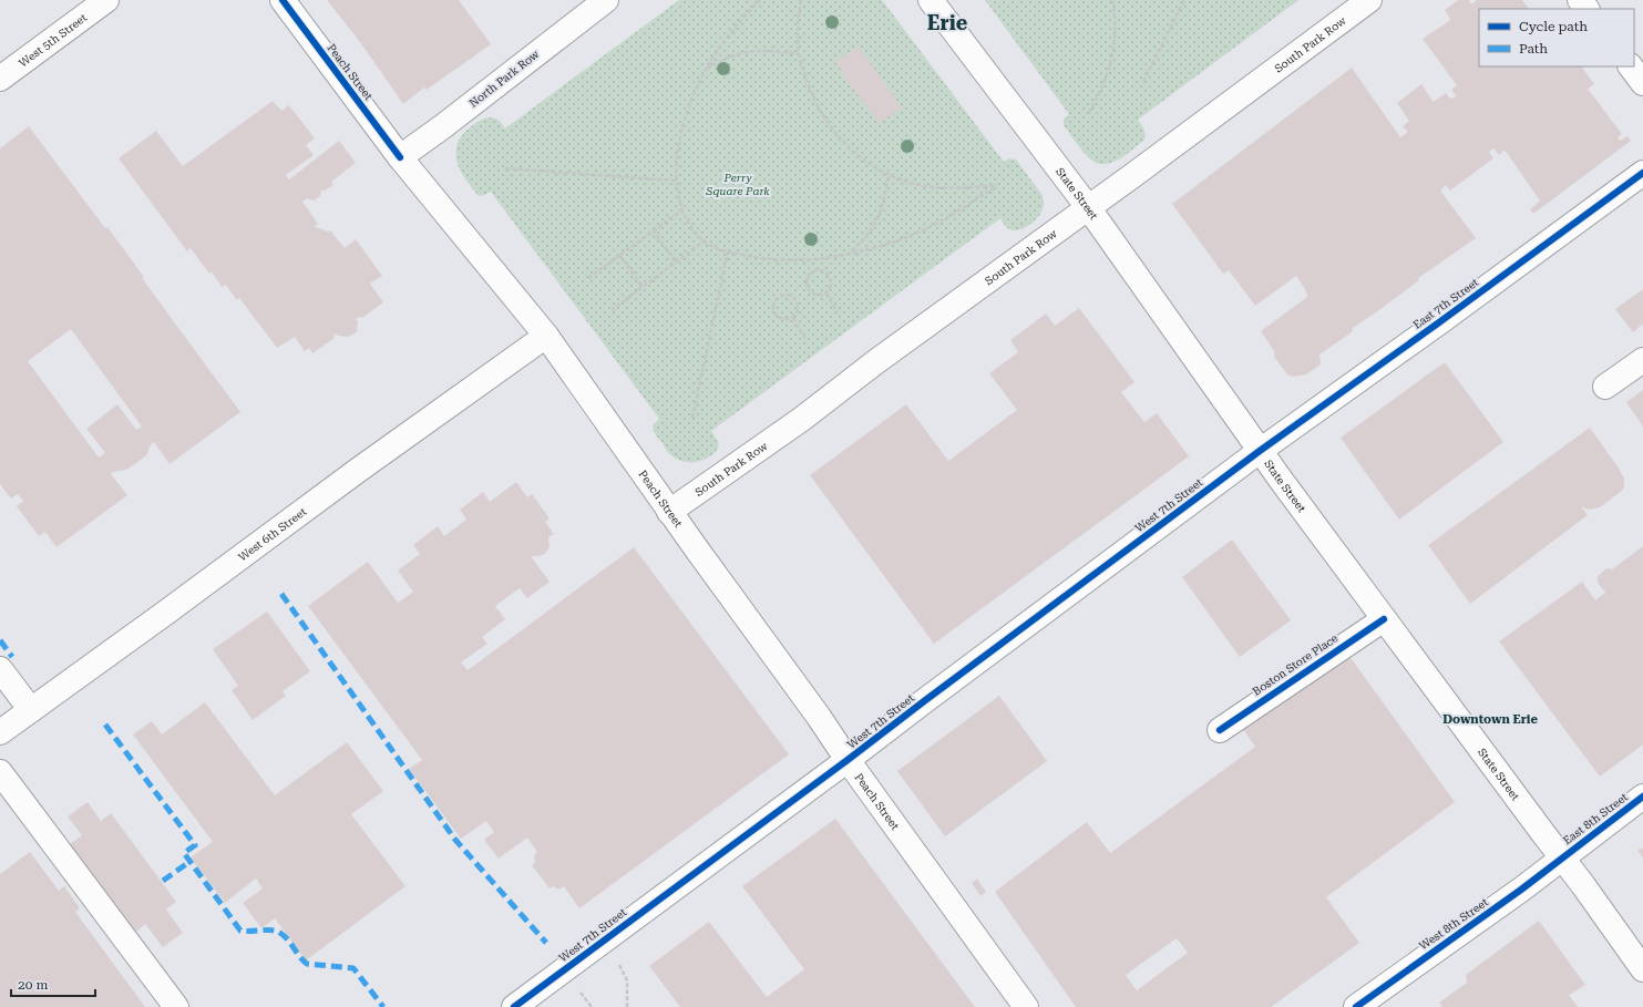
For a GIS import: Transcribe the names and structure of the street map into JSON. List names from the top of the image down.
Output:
{
  "streets": {
    "main road": [
      "West 5th Street",
      "South Park Row",
      "Peach Street",
      "North Park Row",
      "State Street",
      "East 7th Street",
      "West 7th Street",
      "West 6th Street",
      "Boston Store Place",
      "East 8th Street",
      "West 8th Street"
    ]
  },
  "crossings": [
    ["South Park Row", "Peach Street"],
    ["South Park Row", "State Street"],
    ["Peach Street", "North Park Row"],
    ["Peach Street", "West 7th Street"],
    ["Peach Street", "West 6th Street"],
    ["State Street", "East 7th Street"],
    ["State Street", "West 7th Street"],
    ["State Street", "Boston Store Place"],
    ["State Street", "East 8th Street"],
    ["State Street", "West 8th Street"],
    ["East 7th Street", "West 7th Street"],
    ["East 8th Street", "West 8th Street"]
  ],
  "districts": ["Erie", "Downtown Erie"],
  "parks": ["Perry Square Park"],
  "legend": ["Cycle path", "Path"],
  "scale_bar": "20 m"
}
